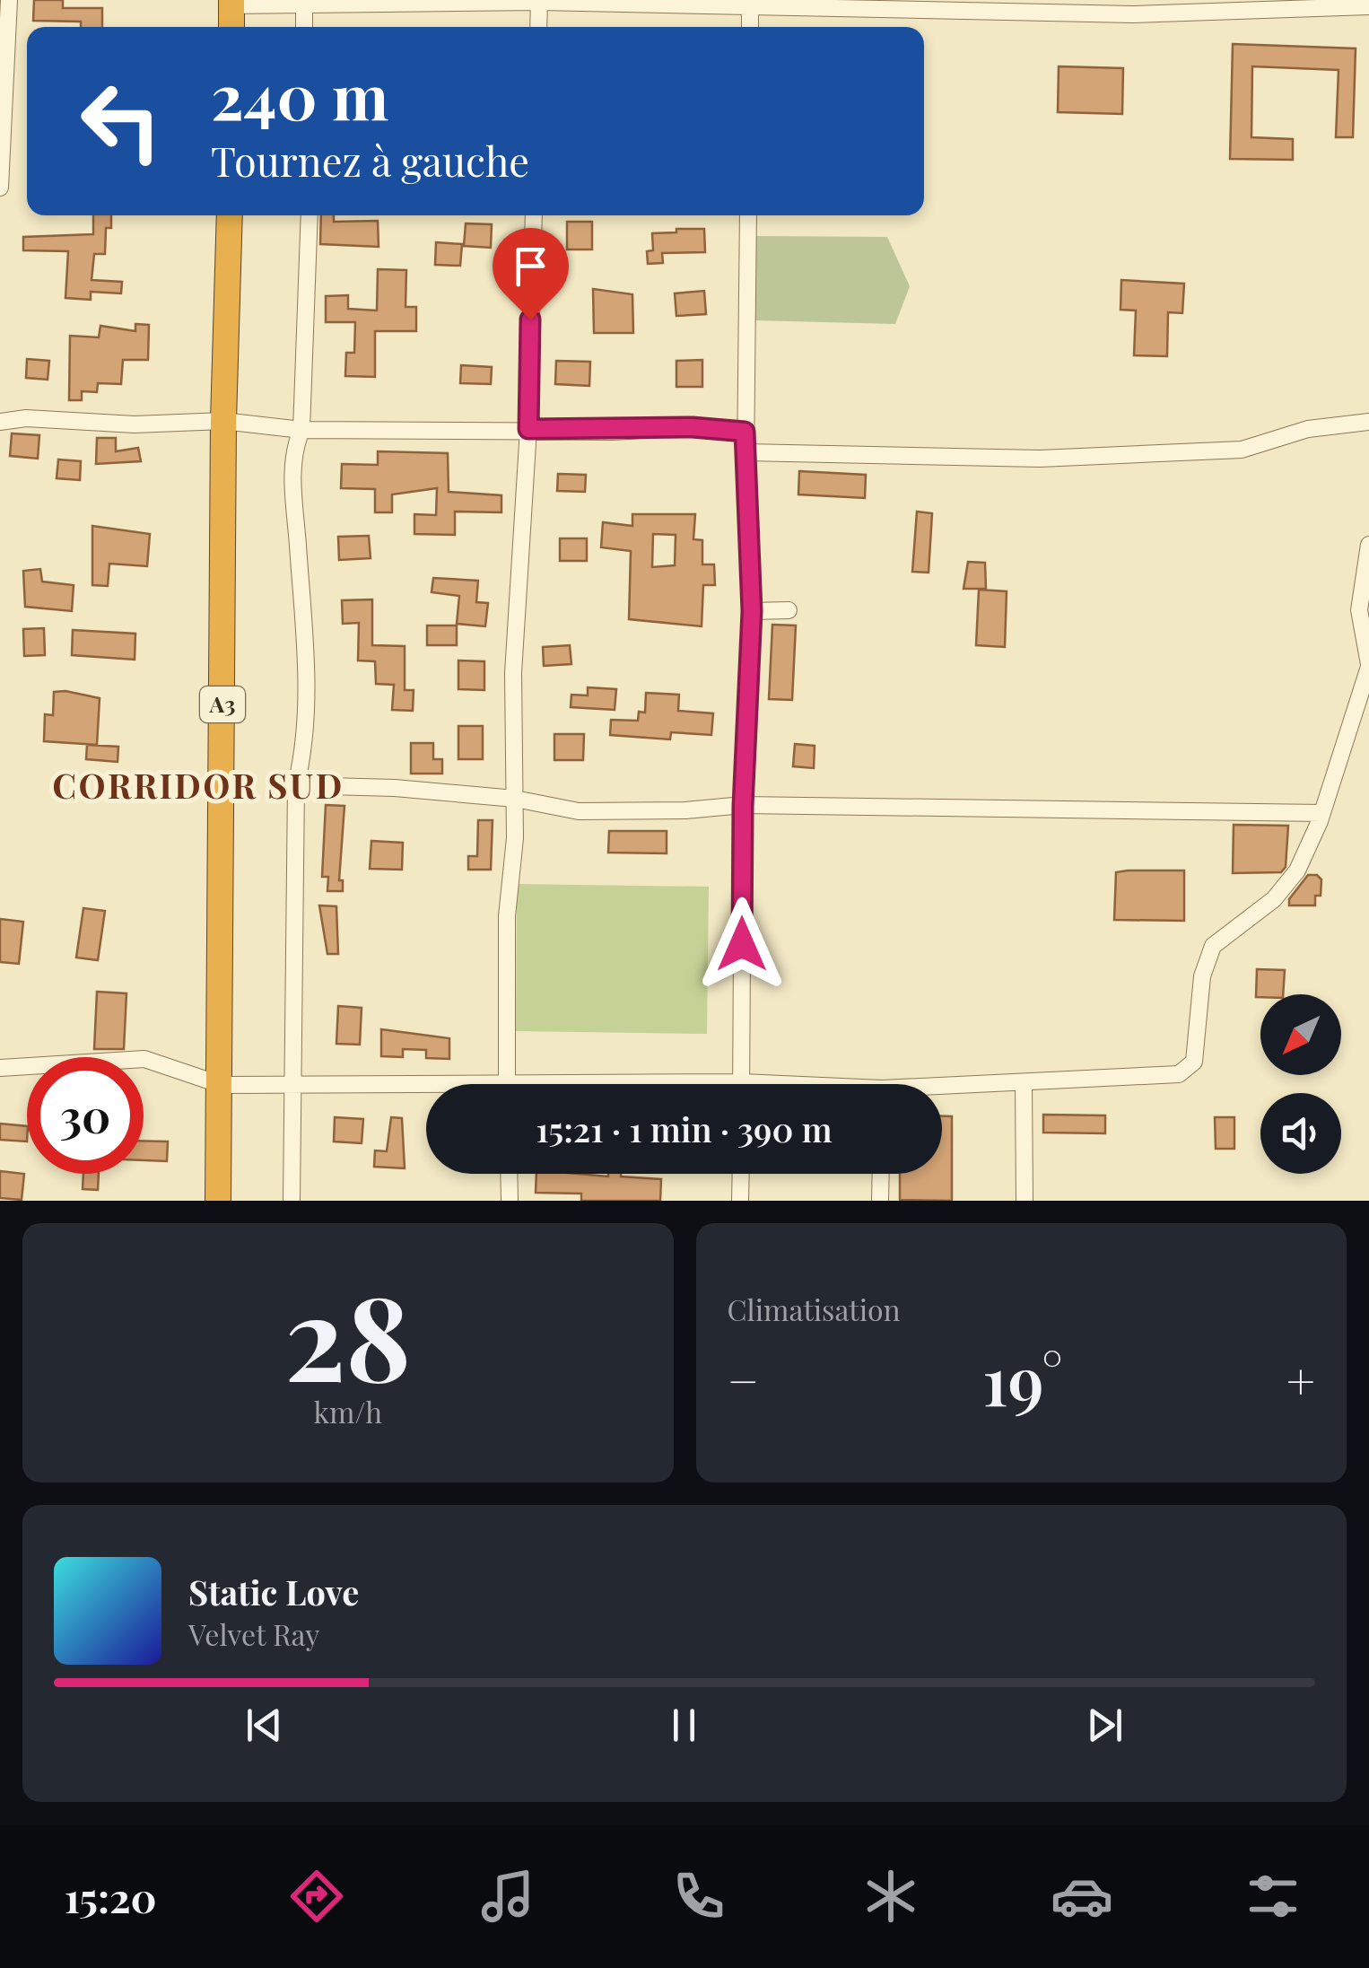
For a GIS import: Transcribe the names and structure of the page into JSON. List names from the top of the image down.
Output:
{
  "streets": {
    "highway": ["A3"]
  },
  "districts": ["CORRIDOR SUD"],
  "north": "bottom left",
  "page": {
    "turn": ["240 m", "Tournez à gauche"],
    "limit": "30",
    "trip": "15:21 · 1 min · 390 m",
    "tile": [
      ["28", "km/h"],
      "Climatisation"
    ],
    "heat": ["−", "19°", "+"],
    "song": ["Static Love", "Velvet Ray"],
    "tabs": "15:20"
  }
}
